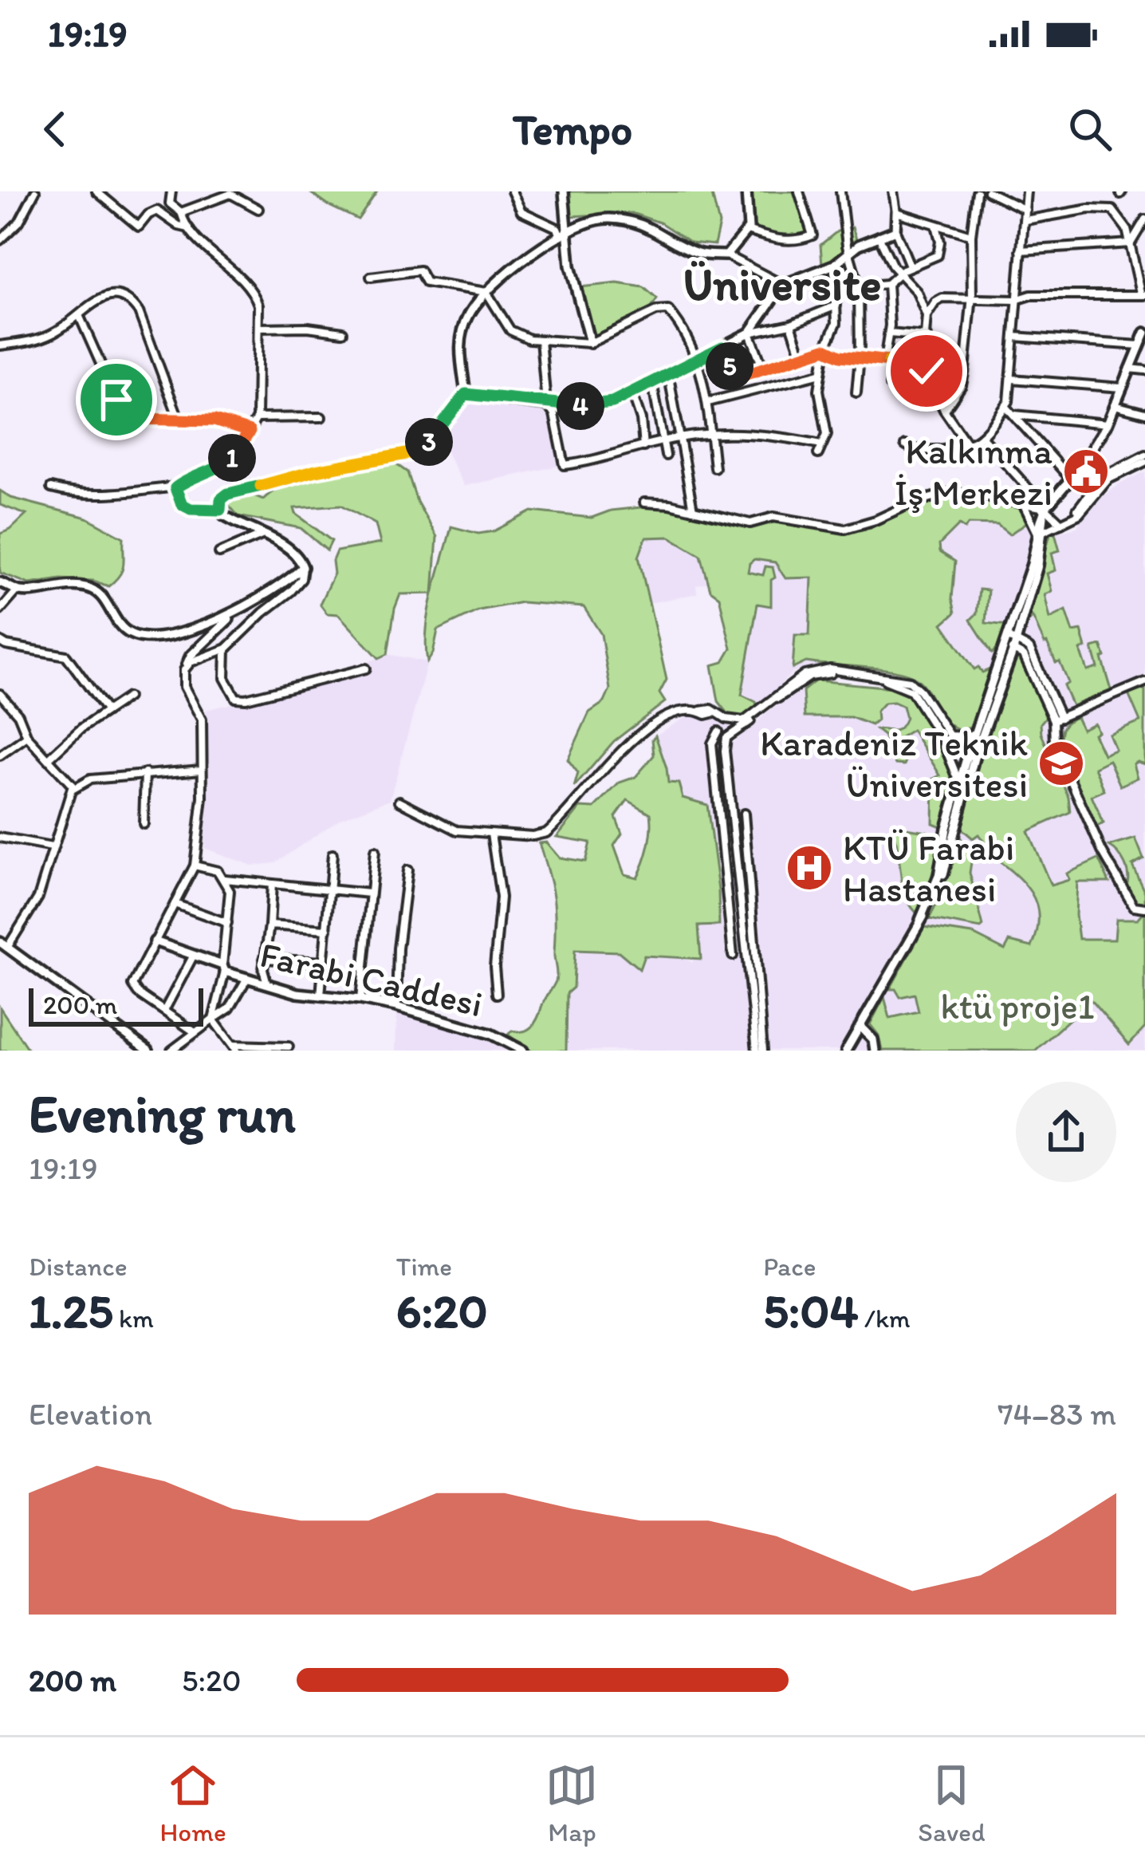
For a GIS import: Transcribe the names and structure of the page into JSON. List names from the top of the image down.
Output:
{
  "streets": {
    "street": ["Farabi Caddesi"]
  },
  "districts": ["Üniversite"],
  "parks": ["ktü proje1"],
  "places": {
    "public building": ["Kalkınma İş Merkezi"],
    "school or university": ["Karadeniz Teknik Üniversitesi"],
    "hospital": ["KTÜ Farabi Hastanesi"]
  },
  "scale_bar": "200 m",
  "page": {
    "status": "19:19",
    "header": "Tempo",
    "pins": [
      "5",
      "4",
      "3",
      "1"
    ],
    "scale": "200 m",
    "heading": ["Evening run", "19:19"],
    "stats": [
      ["Distance", "1.25 km"],
      ["Time", "6:20"],
      ["Pace", "5:04 /km"]
    ],
    "chart": ["Elevation", "74–83 m"],
    "list": [
      {
        "name": "200 m",
        "note": "5:20"
      }
    ],
    "tabs": ["Home", "Map", "Saved"]
  }
}
